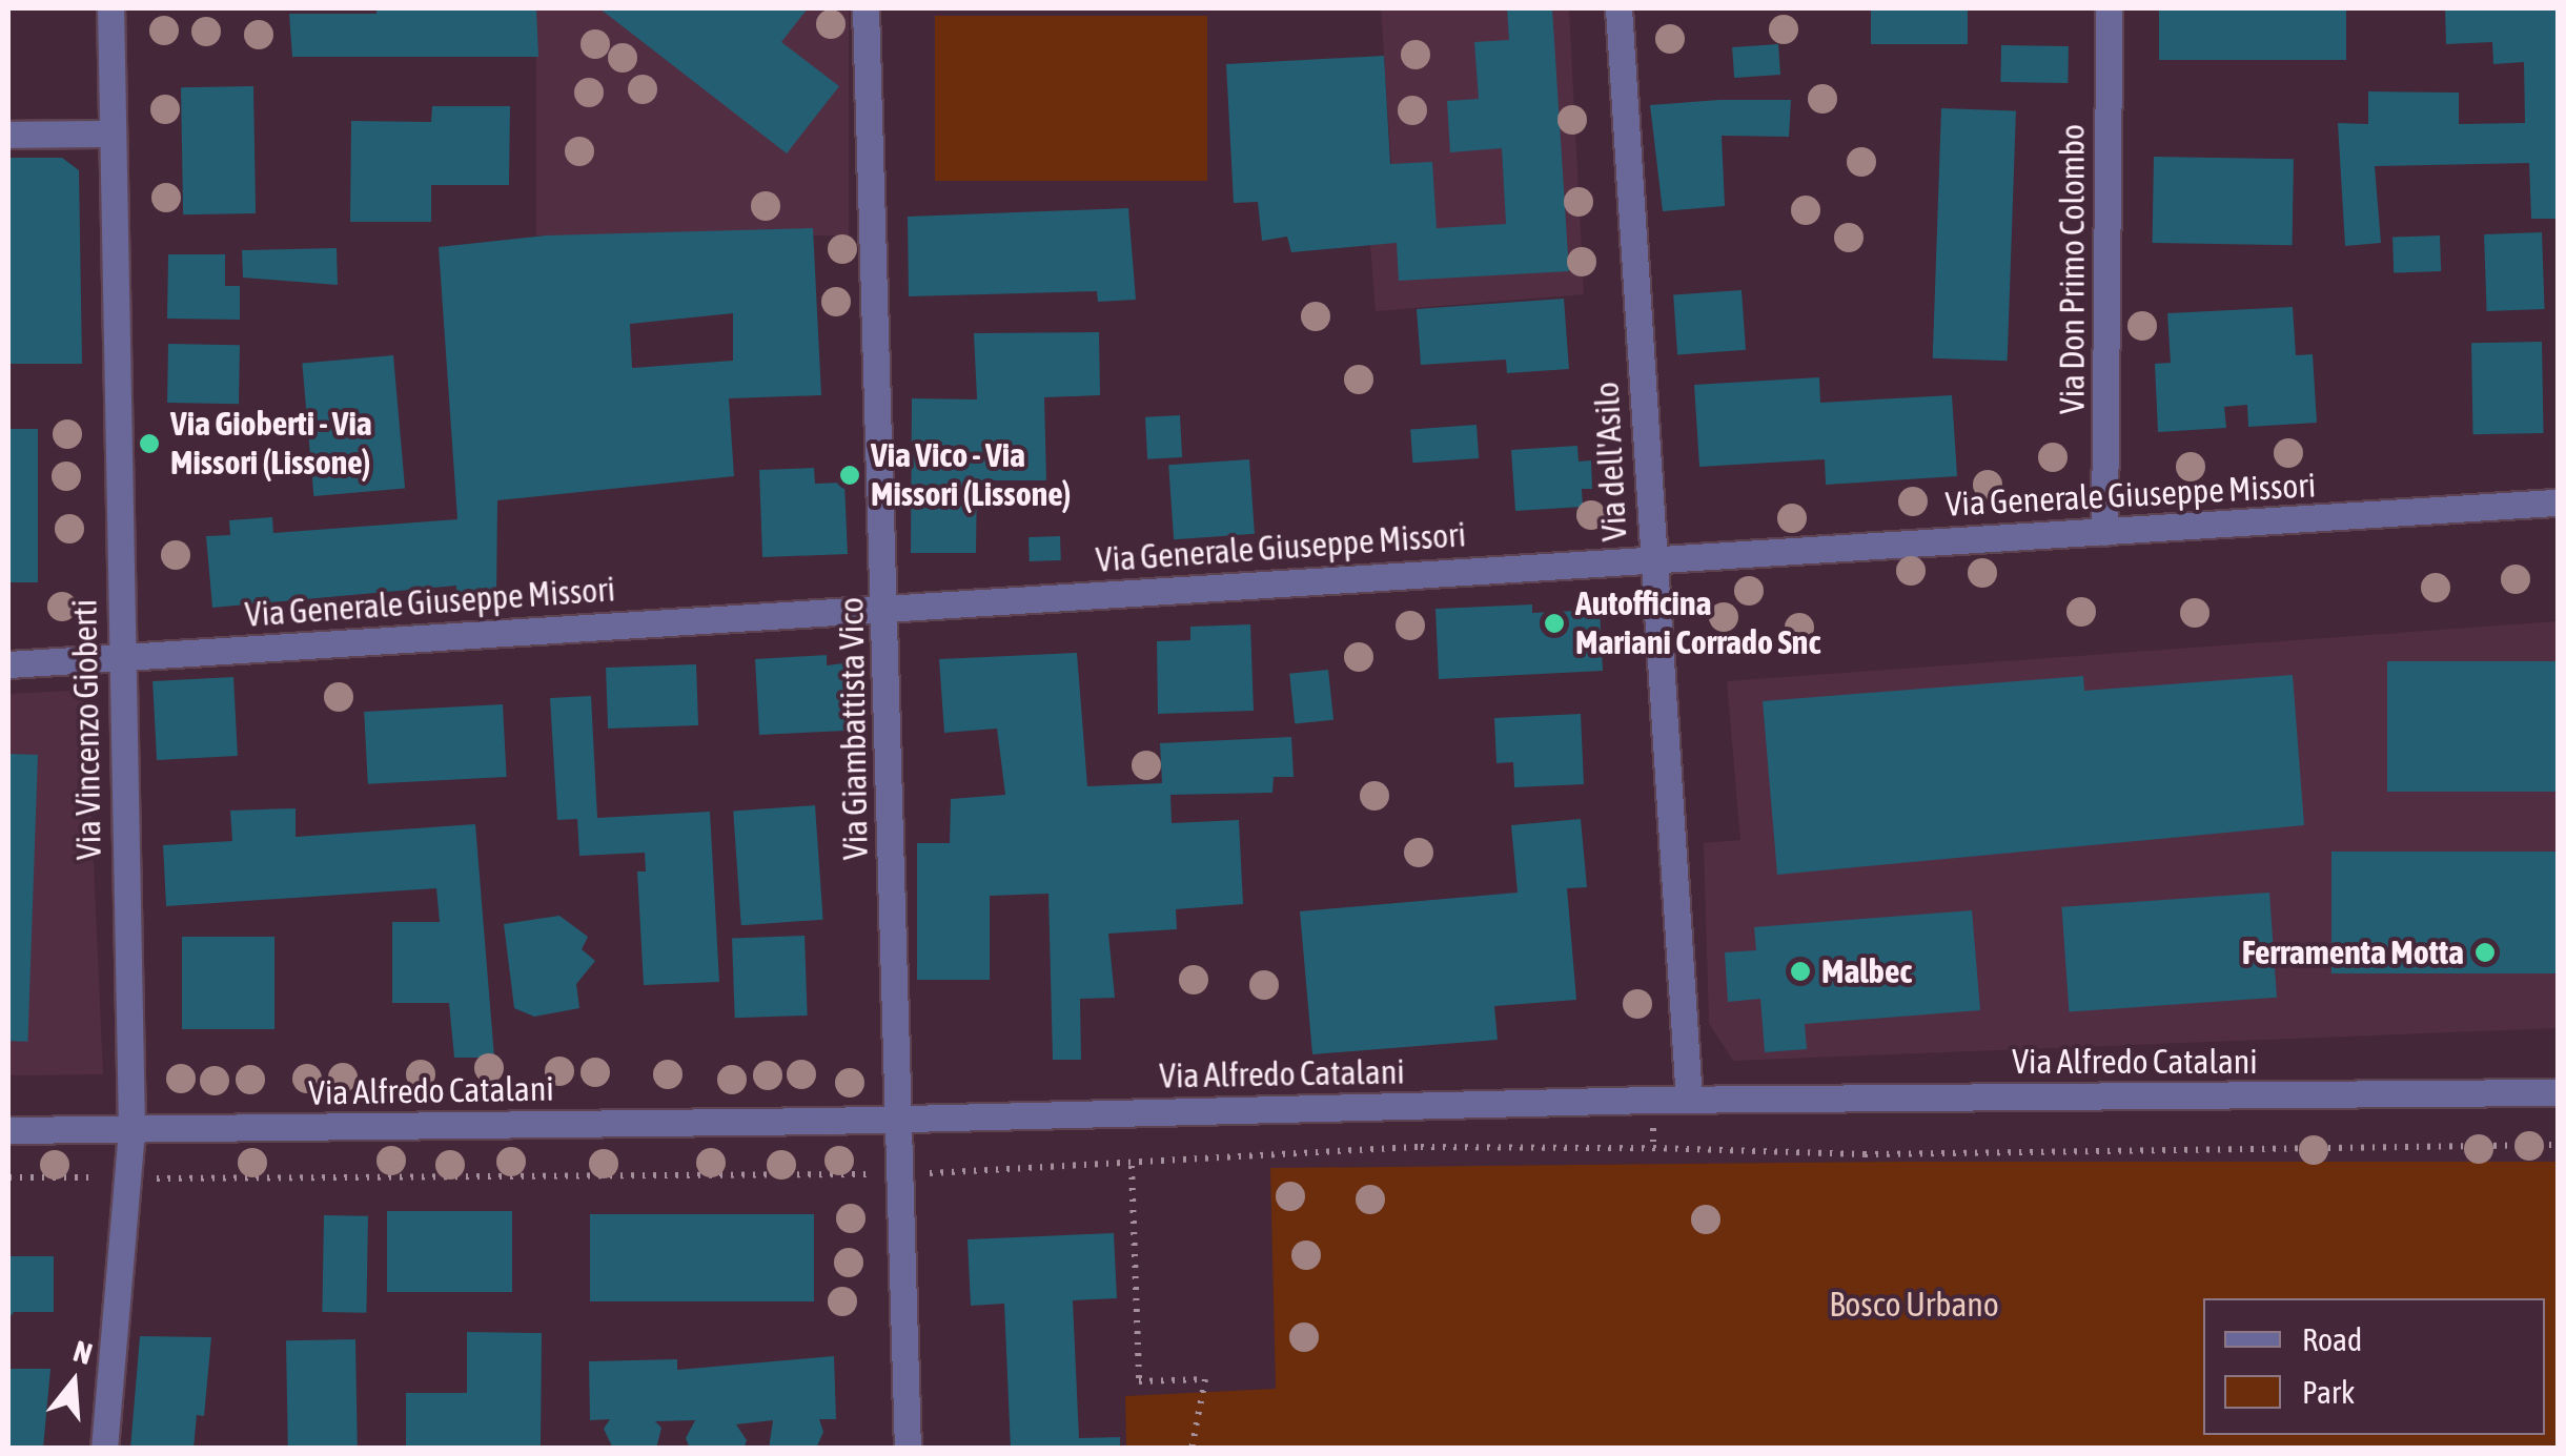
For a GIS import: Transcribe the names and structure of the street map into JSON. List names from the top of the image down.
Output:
{
  "streets": {
    "street": [
      "Via Don Primo Colombo",
      "Via dell'Asilo",
      "Via Generale Giuseppe Missori",
      "Via Giambattista Vico",
      "Via Vincenzo Gioberti",
      "Via Alfredo Catalani"
    ]
  },
  "crossings": [
    ["Via Don Primo Colombo", "Via Generale Giuseppe Missori"],
    ["Via dell'Asilo", "Via Generale Giuseppe Missori"],
    ["Via dell'Asilo", "Via Alfredo Catalani"],
    ["Via Generale Giuseppe Missori", "Via Giambattista Vico"],
    ["Via Generale Giuseppe Missori", "Via Vincenzo Gioberti"],
    ["Via Giambattista Vico", "Via Alfredo Catalani"],
    ["Via Vincenzo Gioberti", "Via Alfredo Catalani"]
  ],
  "parks": ["Bosco Urbano"],
  "places": [
    "Via Gioberti - Via Missori (Lissone)",
    "Via Vico - Via Missori (Lissone)",
    "Autofficina Mariani Corrado Snc",
    "Ferramenta Motta",
    "Malbec"
  ],
  "legend": ["Road", "Park"],
  "north": "top"
}
